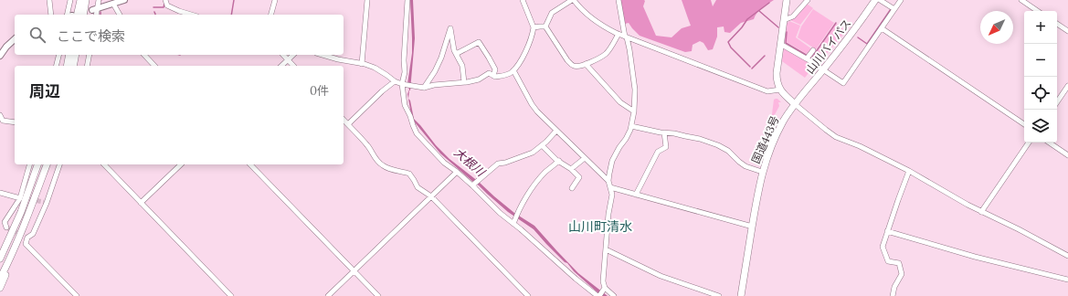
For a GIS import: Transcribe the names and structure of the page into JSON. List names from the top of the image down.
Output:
{
  "streets": {
    "highway": ["山川バイパス", "国道443号"]
  },
  "crossings": [
    ["山川バイパス", "国道443号"]
  ],
  "districts": ["山川町清水"],
  "water": ["大根川"],
  "north": "bottom left",
  "page": {
    "map_buttons": ["+", "−"],
    "search": "ここで検索",
    "heading": ["周辺", "0件"]
  }
}
